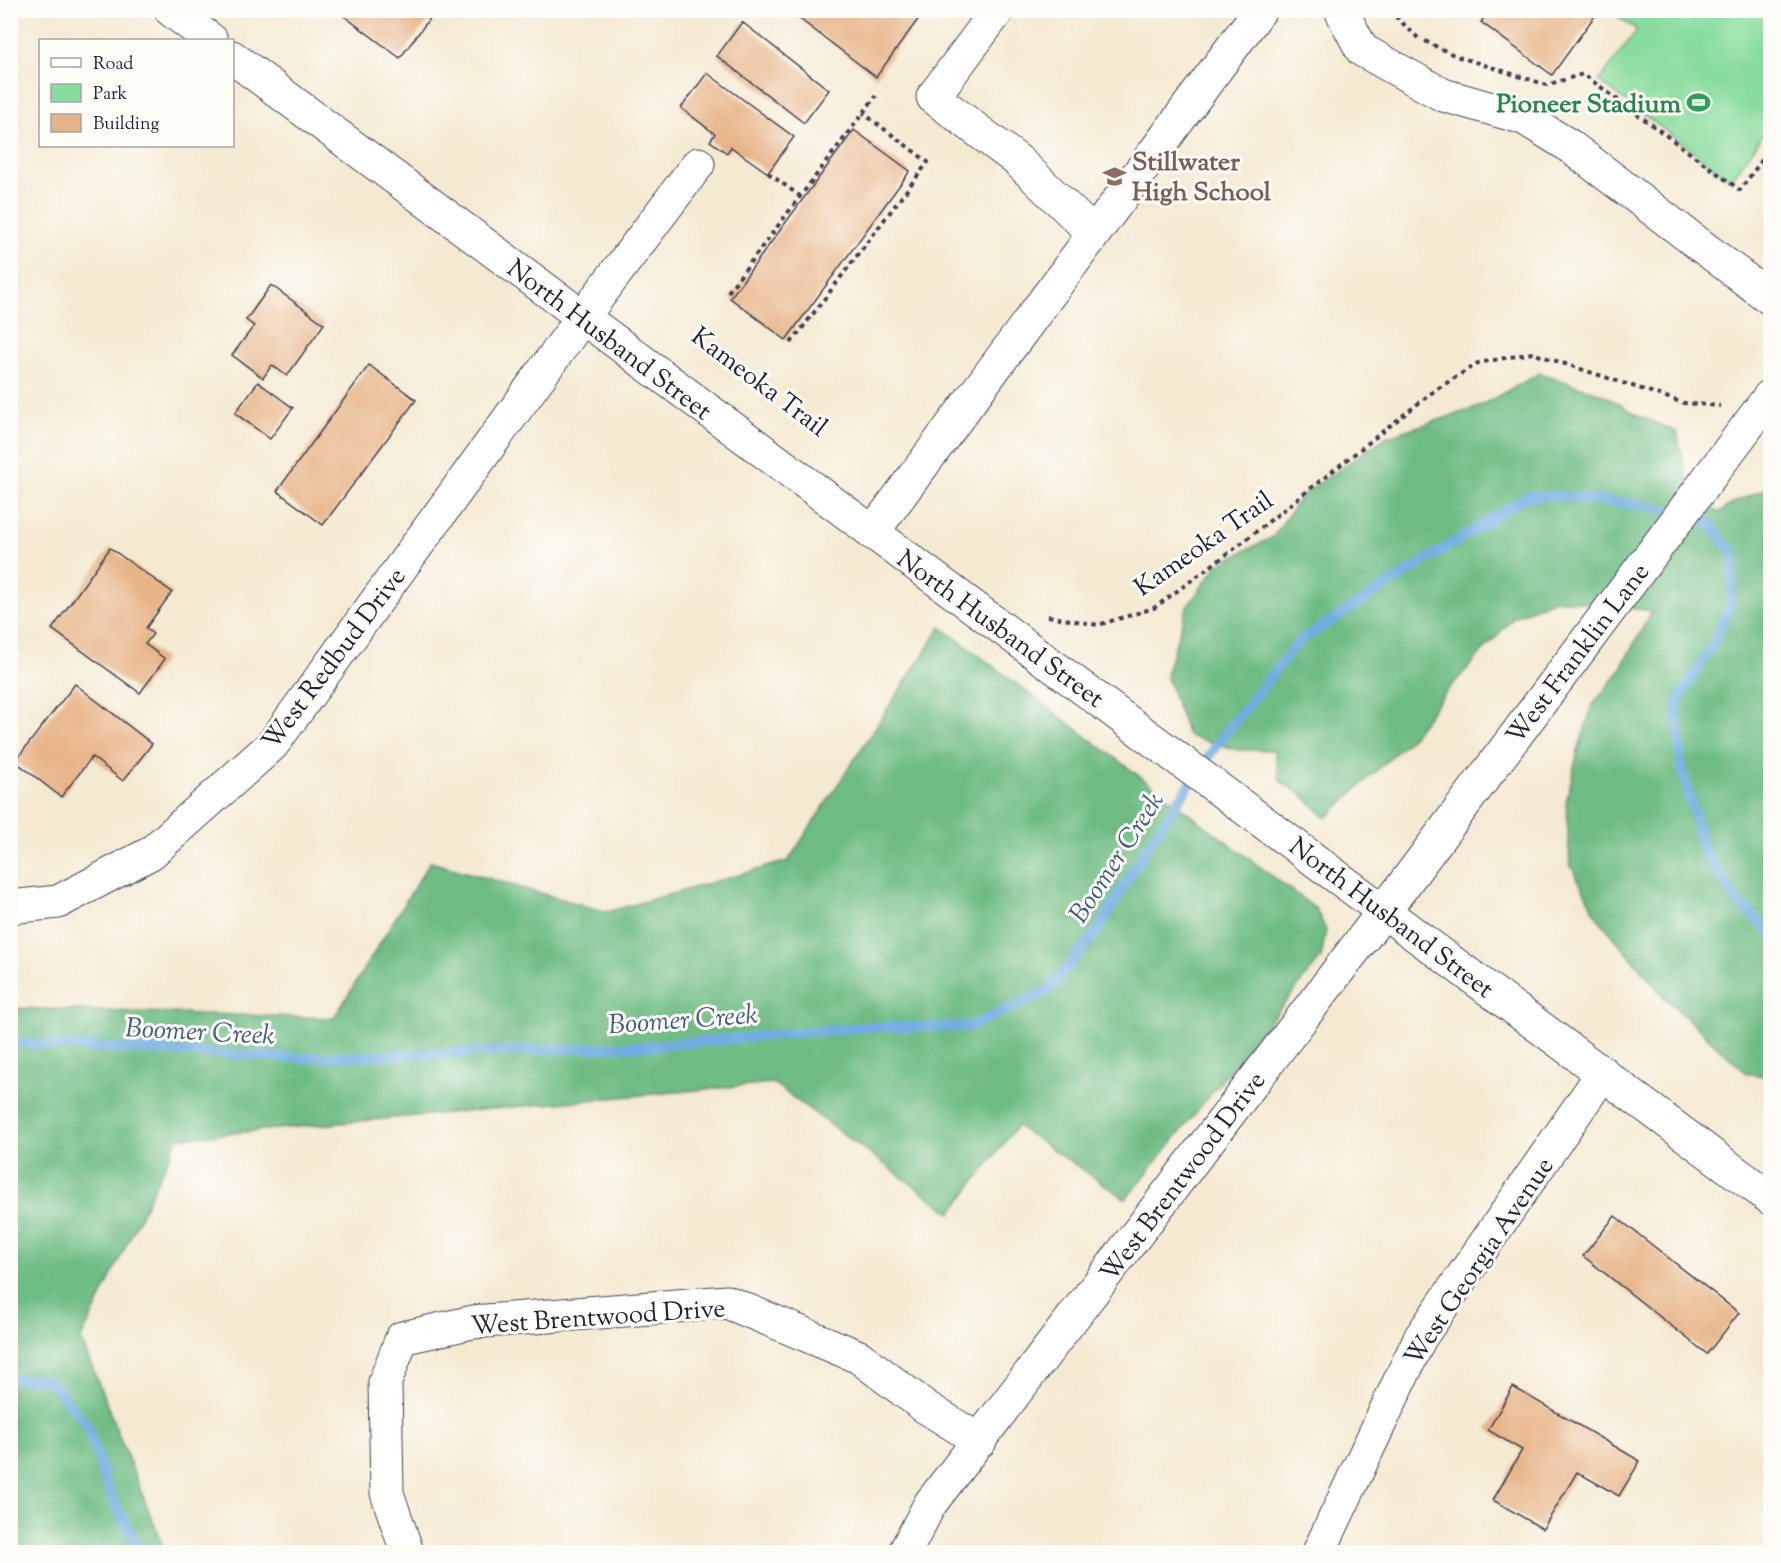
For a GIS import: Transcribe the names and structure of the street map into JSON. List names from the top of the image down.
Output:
{
  "streets": {
    "street": [
      "North Husband Street",
      "West Franklin Lane",
      "West Redbud Drive",
      "West Brentwood Drive",
      "West Georgia Avenue"
    ],
    "path": ["Kameoka Trail"]
  },
  "crossings": [
    ["North Husband Street", "West Franklin Lane"],
    ["North Husband Street", "West Redbud Drive"],
    ["North Husband Street", "West Brentwood Drive"],
    ["North Husband Street", "West Georgia Avenue"],
    ["Kameoka Trail", "West Franklin Lane"],
    ["West Franklin Lane", "West Brentwood Drive"]
  ],
  "water": ["Boomer Creek"],
  "places": {
    "sports": ["Pioneer Stadium"],
    "school or university": ["Stillwater High School"]
  },
  "legend": ["Road", "Park", "Building"]
}
